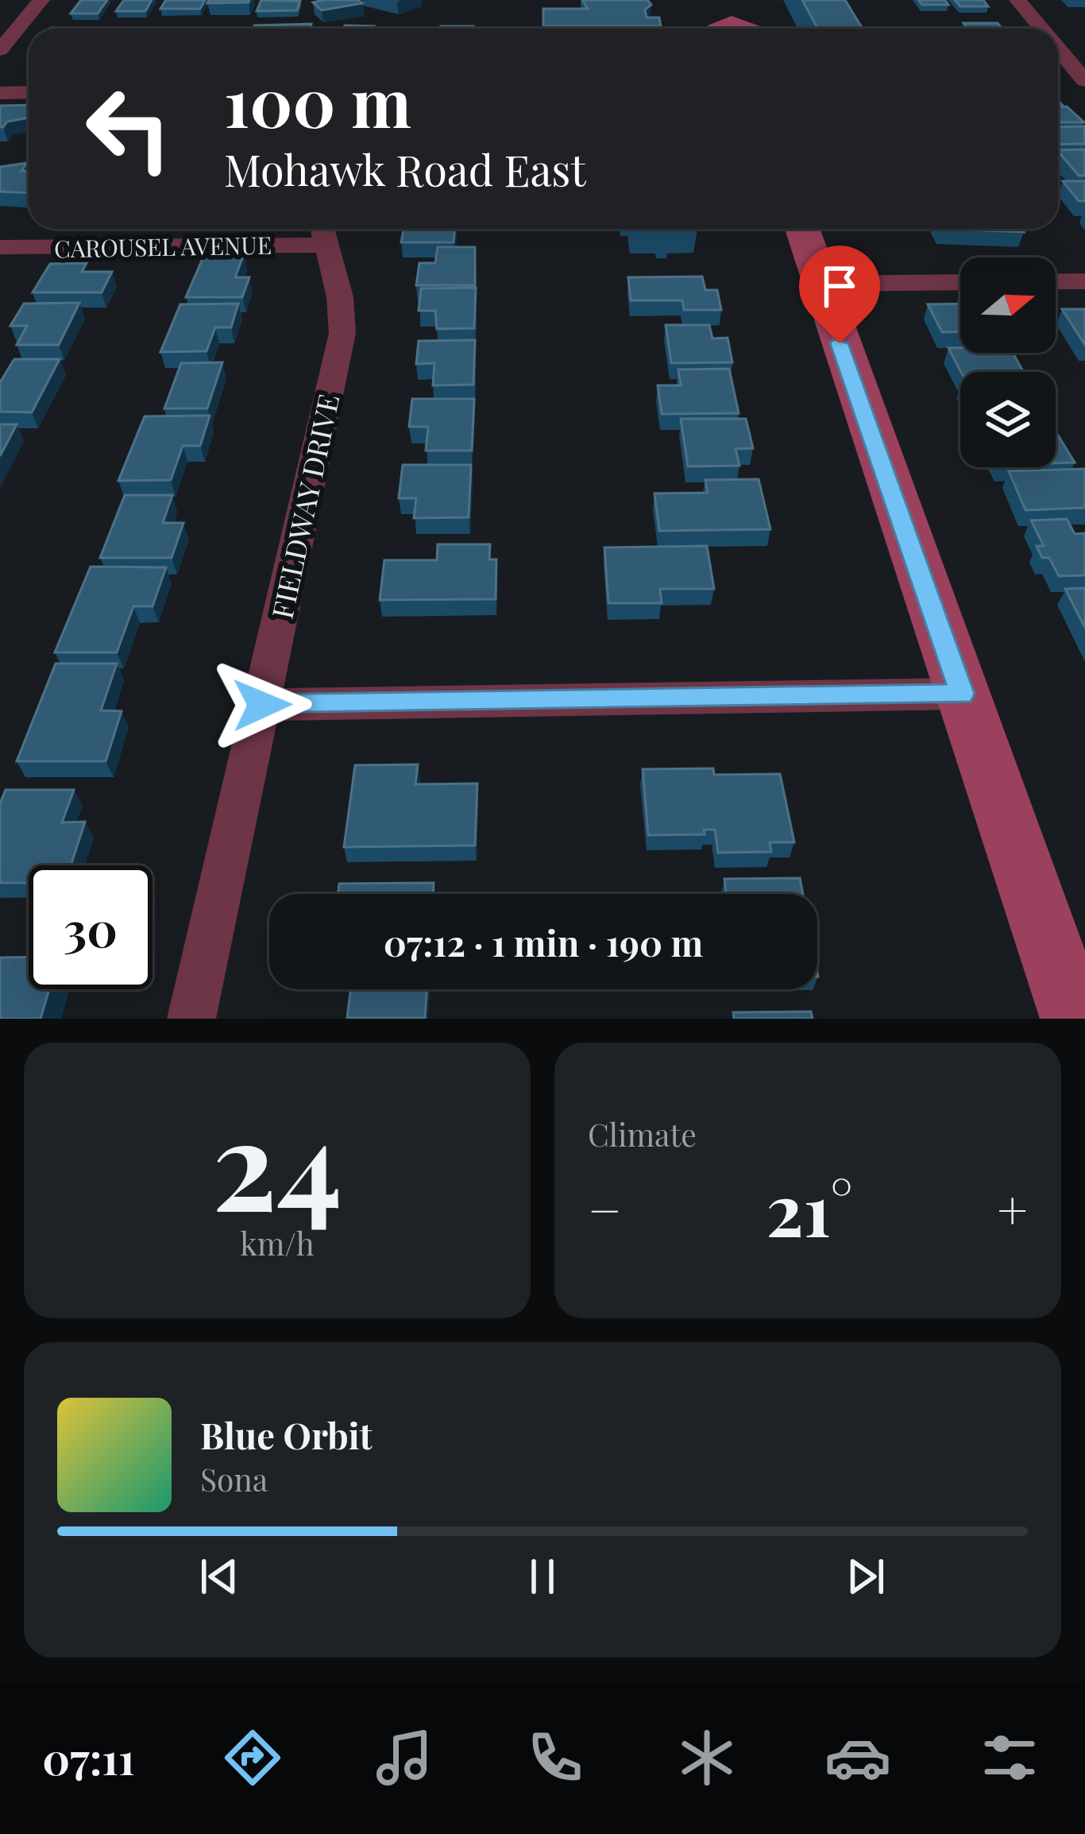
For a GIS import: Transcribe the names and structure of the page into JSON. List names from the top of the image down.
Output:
{
  "streets": {
    "street": ["CAROUSEL AVENUE", "FIELDWAY DRIVE"]
  },
  "crossings": [
    ["CAROUSEL AVENUE", "FIELDWAY DRIVE"]
  ],
  "north": "right",
  "page": {
    "turn": ["100 m", "Mohawk Road East"],
    "limit": "30",
    "trip": "07:12 · 1 min · 190 m",
    "tile": [
      ["24", "km/h"],
      "Climate"
    ],
    "heat": ["−", "21°", "+"],
    "song": ["Blue Orbit", "Sona"],
    "tabs": "07:11"
  }
}
